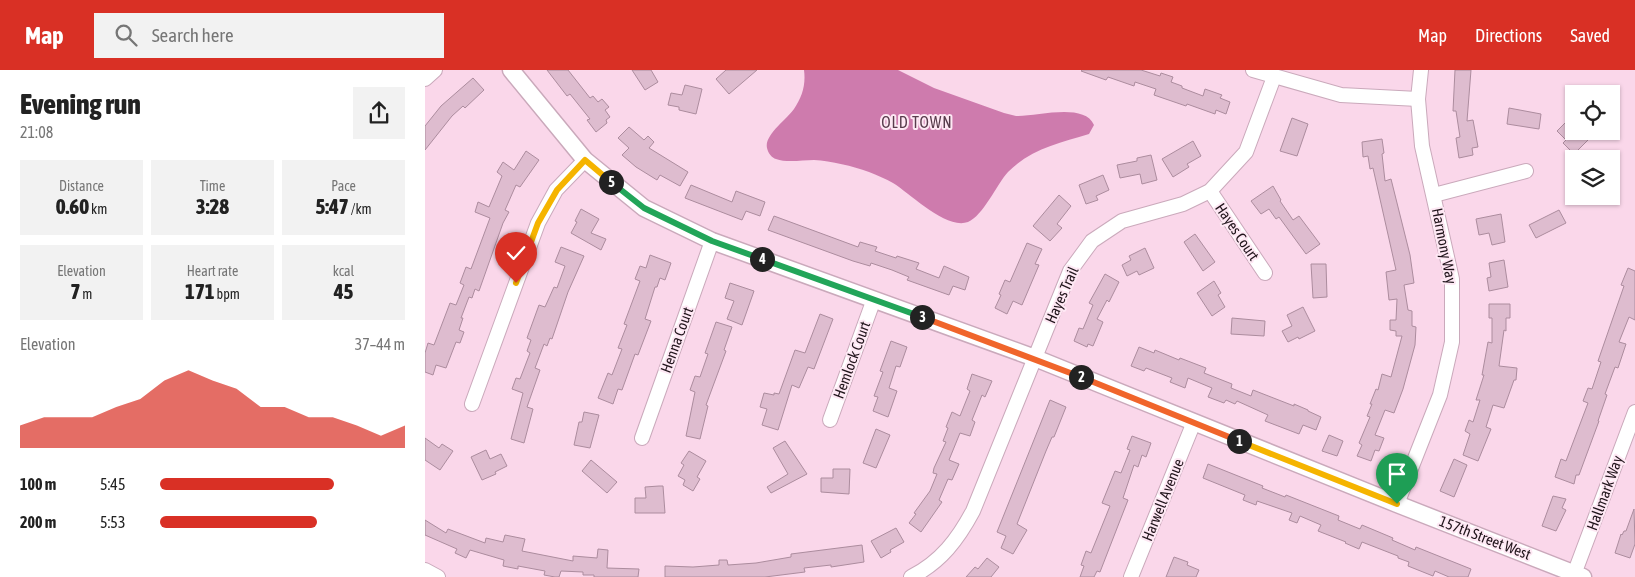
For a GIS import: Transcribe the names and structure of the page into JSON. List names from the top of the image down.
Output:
{
  "streets": {
    "street": [
      "Hayes Court",
      "Harmony Way",
      "Hayes Trail",
      "Henna Court",
      "Hemlock Court",
      "Hallmark Way",
      "Harwell Avenue",
      "157th Street West"
    ]
  },
  "crossings": [
    ["Hayes Court", "Hayes Trail"],
    ["Harmony Way", "157th Street West"],
    ["Hayes Trail", "157th Street West"],
    ["Henna Court", "157th Street West"],
    ["Hemlock Court", "157th Street West"],
    ["Hallmark Way", "157th Street West"],
    ["Harwell Avenue", "157th Street West"]
  ],
  "districts": ["OLD TOWN"],
  "page": {
    "header": "Map",
    "search": "Search here",
    "nav": ["Map", "Directions", "Saved"],
    "heading": ["Evening run", "21:08"],
    "stats": [
      ["Distance", "0.60 km"],
      ["Time", "3:28"],
      ["Pace", "5:47 /km"],
      ["Elevation", "7 m"],
      ["Heart rate", "171 bpm"],
      ["kcal", "45"]
    ],
    "pins": [
      "5",
      "4",
      "3",
      "2",
      "1"
    ],
    "chart": ["Elevation", "37–44 m"],
    "list": [
      {
        "name": "100 m",
        "note": "5:45"
      },
      {
        "name": "200 m",
        "note": "5:53"
      }
    ]
  }
}
